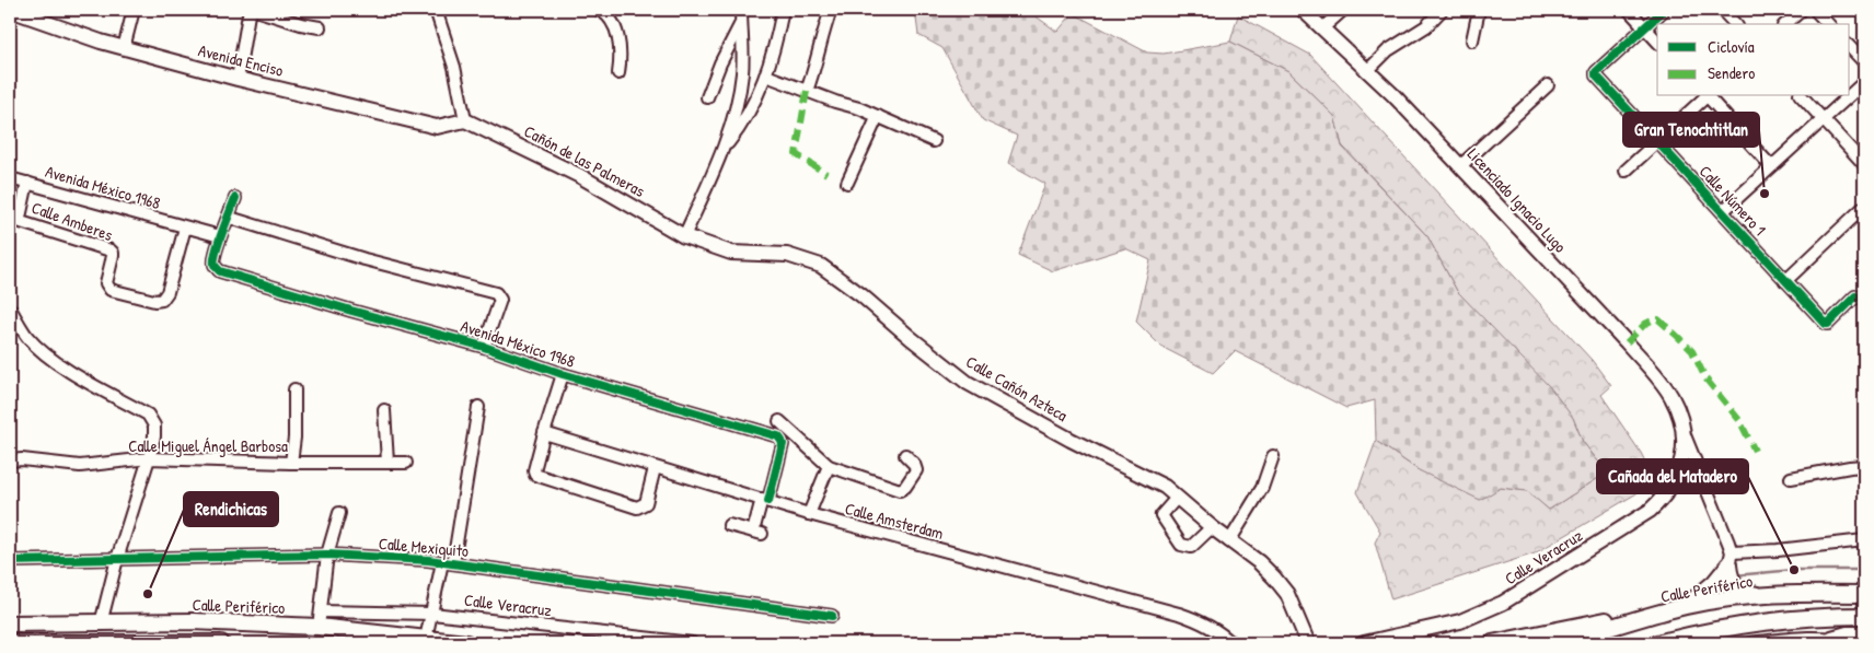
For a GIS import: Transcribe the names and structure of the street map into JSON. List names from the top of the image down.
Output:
{
  "streets": {
    "highway": ["Calle Periférico"],
    "main road": [
      "Avenida Enciso",
      "Cañón de las Palmeras",
      "Licenciado Ignacio Lugo",
      "Calle Cañón Azteca",
      "Calle Veracruz"
    ],
    "street": [
      "Avenida México 1968",
      "Calle Número 1",
      "Calle Amberes",
      "Calle Miguel Ángel Barbosa",
      "Calle Amsterdam",
      "Calle Mexiquito"
    ]
  },
  "crossings": [
    ["Avenida Enciso", "Cañón de las Palmeras"],
    ["Cañón de las Palmeras", "Calle Cañón Azteca"],
    ["Avenida México 1968", "Calle Amberes"],
    ["Avenida México 1968", "Calle Amsterdam"],
    ["Licenciado Ignacio Lugo", "Calle Veracruz"],
    ["Calle Veracruz", "Calle Periférico"]
  ],
  "places": ["Gran Tenochtitlan", "Cañada del Matadero", "Rendichicas"],
  "legend": ["Ciclovía", "Sendero"]
}
